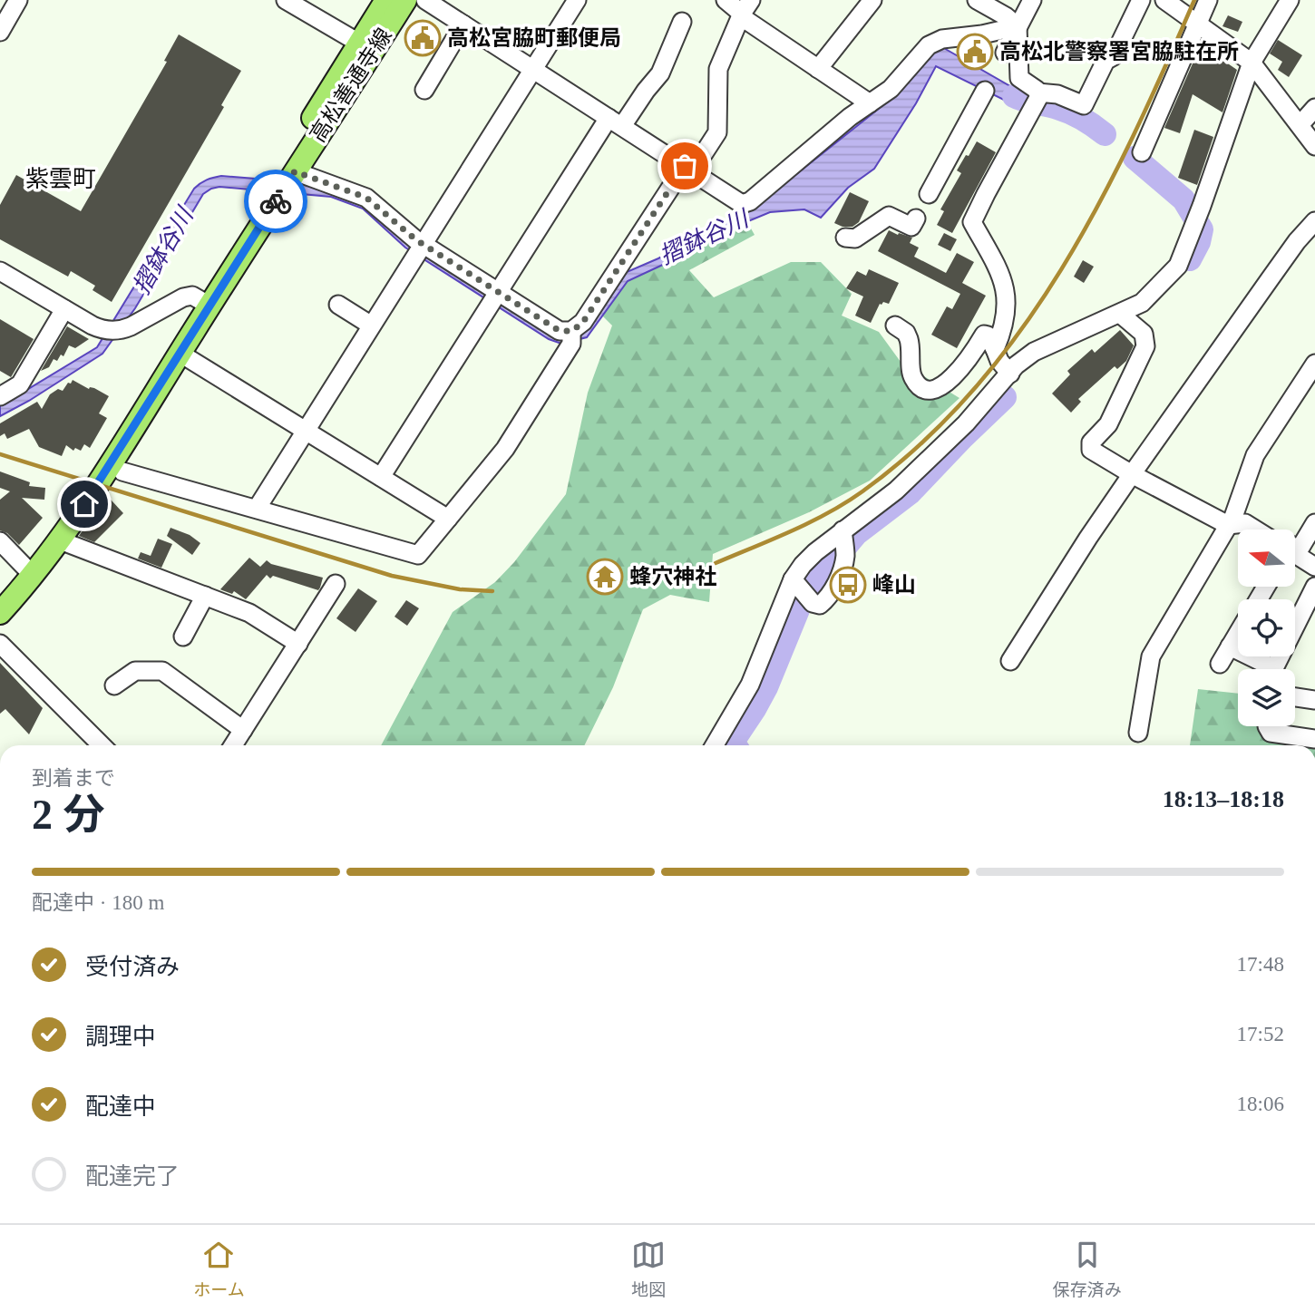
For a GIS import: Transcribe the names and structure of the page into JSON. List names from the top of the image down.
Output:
{
  "streets": {
    "main road": ["高松善通寺線"]
  },
  "districts": ["紫雲町"],
  "water": ["摺鉢谷川"],
  "places": {
    "public building": ["高松宮脇町郵便局", "高松北警察署宮脇駐在所"],
    "temple": ["蜂穴神社"],
    "bus stop": ["峰山"]
  },
  "north": "left",
  "page": {
    "heading": ["2 分", "到着まで", "18:13–18:18"],
    "bar": "配達中 · 180 m",
    "list": [
      ["受付済み", "17:48"],
      ["調理中", "17:52"],
      ["配達中", "18:06"],
      "配達完了"
    ],
    "tabs": ["ホーム", "地図", "保存済み"]
  }
}
